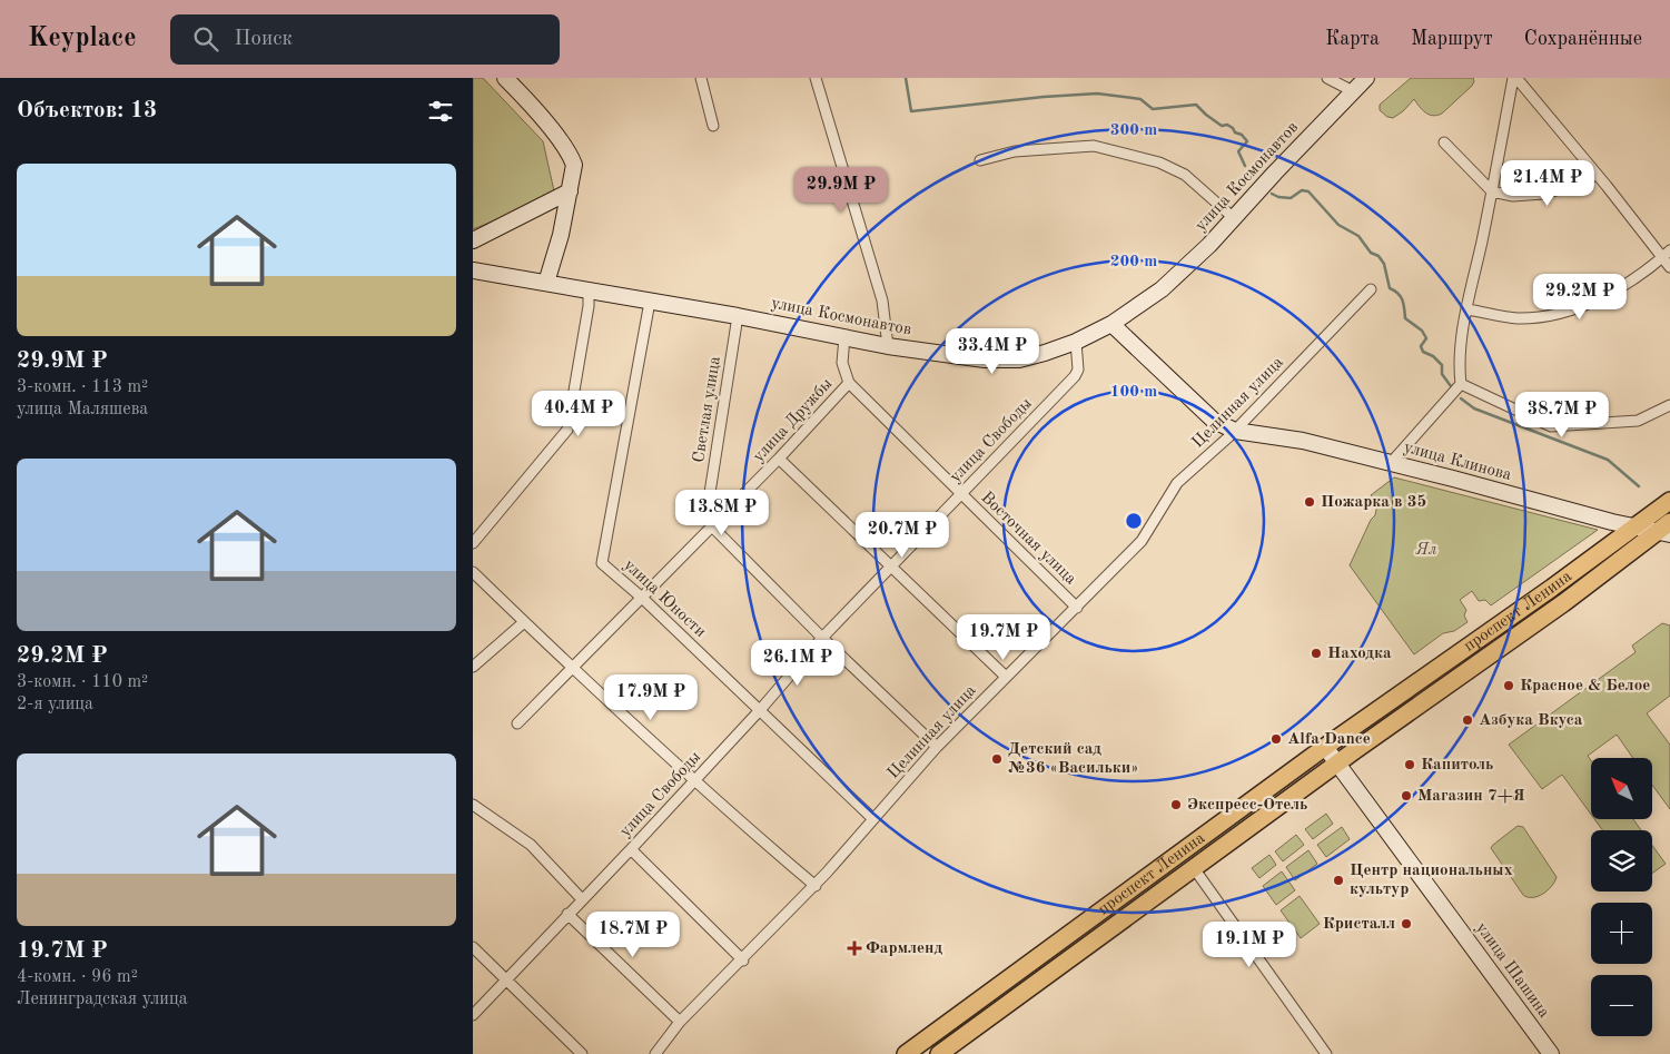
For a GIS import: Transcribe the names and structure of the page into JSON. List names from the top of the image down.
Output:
{
  "streets": {
    "main road": [
      "улица Космонавтов",
      "улица Клинова",
      "проспект Ленина",
      "улица Шашина"
    ],
    "street": [
      "Целинная улица",
      "Светлая улица",
      "улица Дружбы",
      "улица Свободы",
      "Восточная улица",
      "улица Юности"
    ]
  },
  "crossings": [
    ["улица Космонавтов", "Светлая улица"],
    ["улица Космонавтов", "улица Свободы"],
    ["улица Космонавтов", "улица Клинова"],
    ["улица Космонавтов", "улица Юности"],
    ["Целинная улица", "улица Клинова"],
    ["Целинная улица", "Восточная улица"],
    ["Целинная улица", "улица Юности"],
    ["Светлая улица", "улица Дружбы"],
    ["улица Дружбы", "Восточная улица"],
    ["улица Дружбы", "улица Юности"],
    ["улица Свободы", "Восточная улица"],
    ["улица Свободы", "улица Юности"],
    ["улица Клинова", "проспект Ленина"],
    ["проспект Ленина", "улица Шашина"]
  ],
  "parks": ["Ял"],
  "places": {
    "other": [
      "Пожарка в 35",
      "Находка",
      "Красное & Белое",
      "Азбука Вкуса",
      "Alfa Dance",
      "Детский сад №36 «Васильки»",
      "Капитоль",
      "Магазин 7+Я",
      "Экспресс-Отель",
      "Центр национальных культур",
      "Кристалл"
    ],
    "health": ["Фармленд"]
  },
  "north": "top left",
  "page": {
    "header": "Keyplace",
    "search": "Поиск",
    "nav": ["Карта", "Маршрут", "Сохранённые"],
    "heading": "Объектов: 13",
    "list": [
      {
        "name": "29.9M ₽",
        "note": "3-комн. · 113 m² · улица Маляшева"
      },
      {
        "name": "29.2M ₽",
        "note": "3-комн. · 110 m² · 2-я улица"
      },
      {
        "name": "19.7M ₽",
        "note": "4-комн. · 96 m² · Ленинградская улица"
      }
    ],
    "price": [
      "21.4M ₽",
      "29.9M ₽",
      "29.2M ₽",
      "33.4M ₽",
      "40.4M ₽",
      "38.7M ₽",
      "13.8M ₽",
      "20.7M ₽",
      "19.7M ₽",
      "26.1M ₽",
      "17.9M ₽",
      "18.7M ₽",
      "19.1M ₽"
    ],
    "map_buttons": ["+", "−"]
  },
  "rings": ["300 m", "200 m", "100 m"]
}
